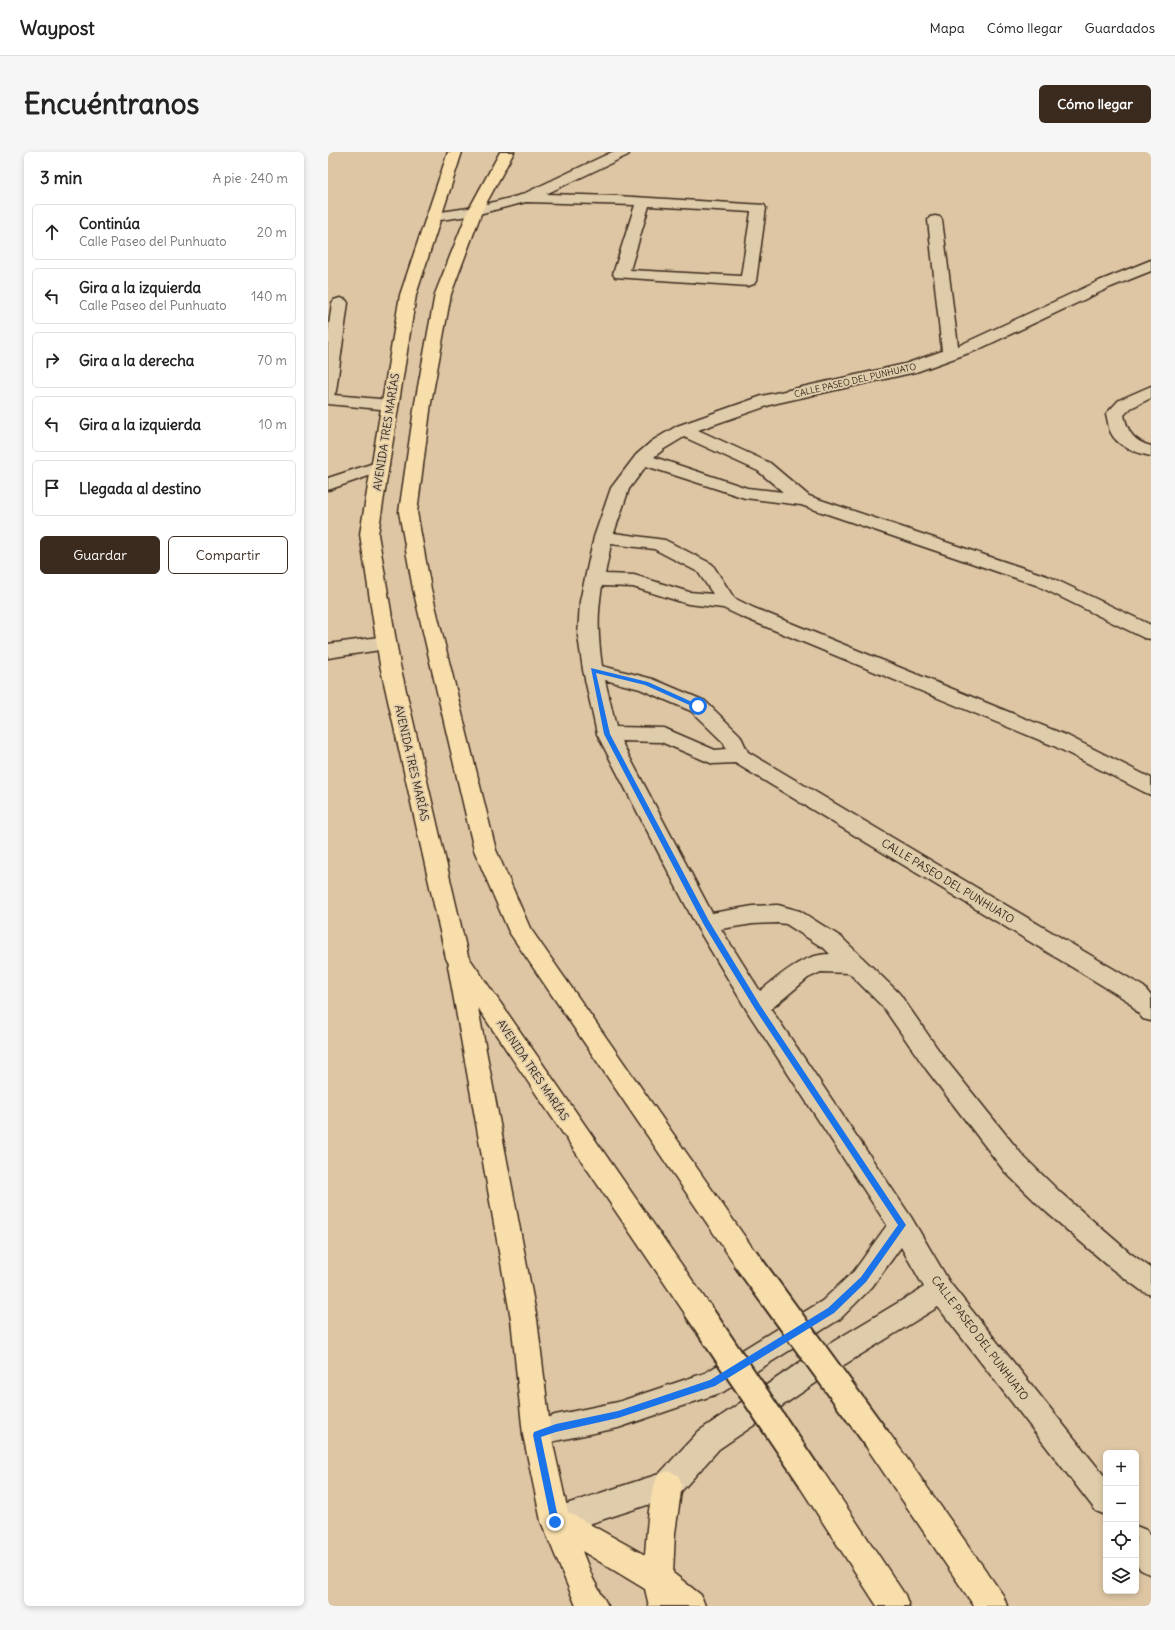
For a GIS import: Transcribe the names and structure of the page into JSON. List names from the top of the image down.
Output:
{
  "streets": {
    "main road": ["AVENIDA TRES MARÍAS"],
    "street": ["CALLE PASEO DEL PUNHUATO"]
  },
  "page": {
    "header": "Waypost",
    "nav": ["Mapa", "Cómo llegar", "Guardados"],
    "buttons": [
      "Cómo llegar",
      ["Guardar", "Compartir"]
    ],
    "title": "Encuéntranos",
    "heading": ["3 min", "A pie · 240 m"],
    "list": [
      ["Continúa", "Calle Paseo del Punhuato", "20 m"],
      ["Gira a la izquierda", "Calle Paseo del Punhuato", "140 m"],
      ["Gira a la derecha", "70 m"],
      ["Gira a la izquierda", "10 m"],
      "Llegada al destino"
    ],
    "map_buttons": ["+", "−"]
  }
}
